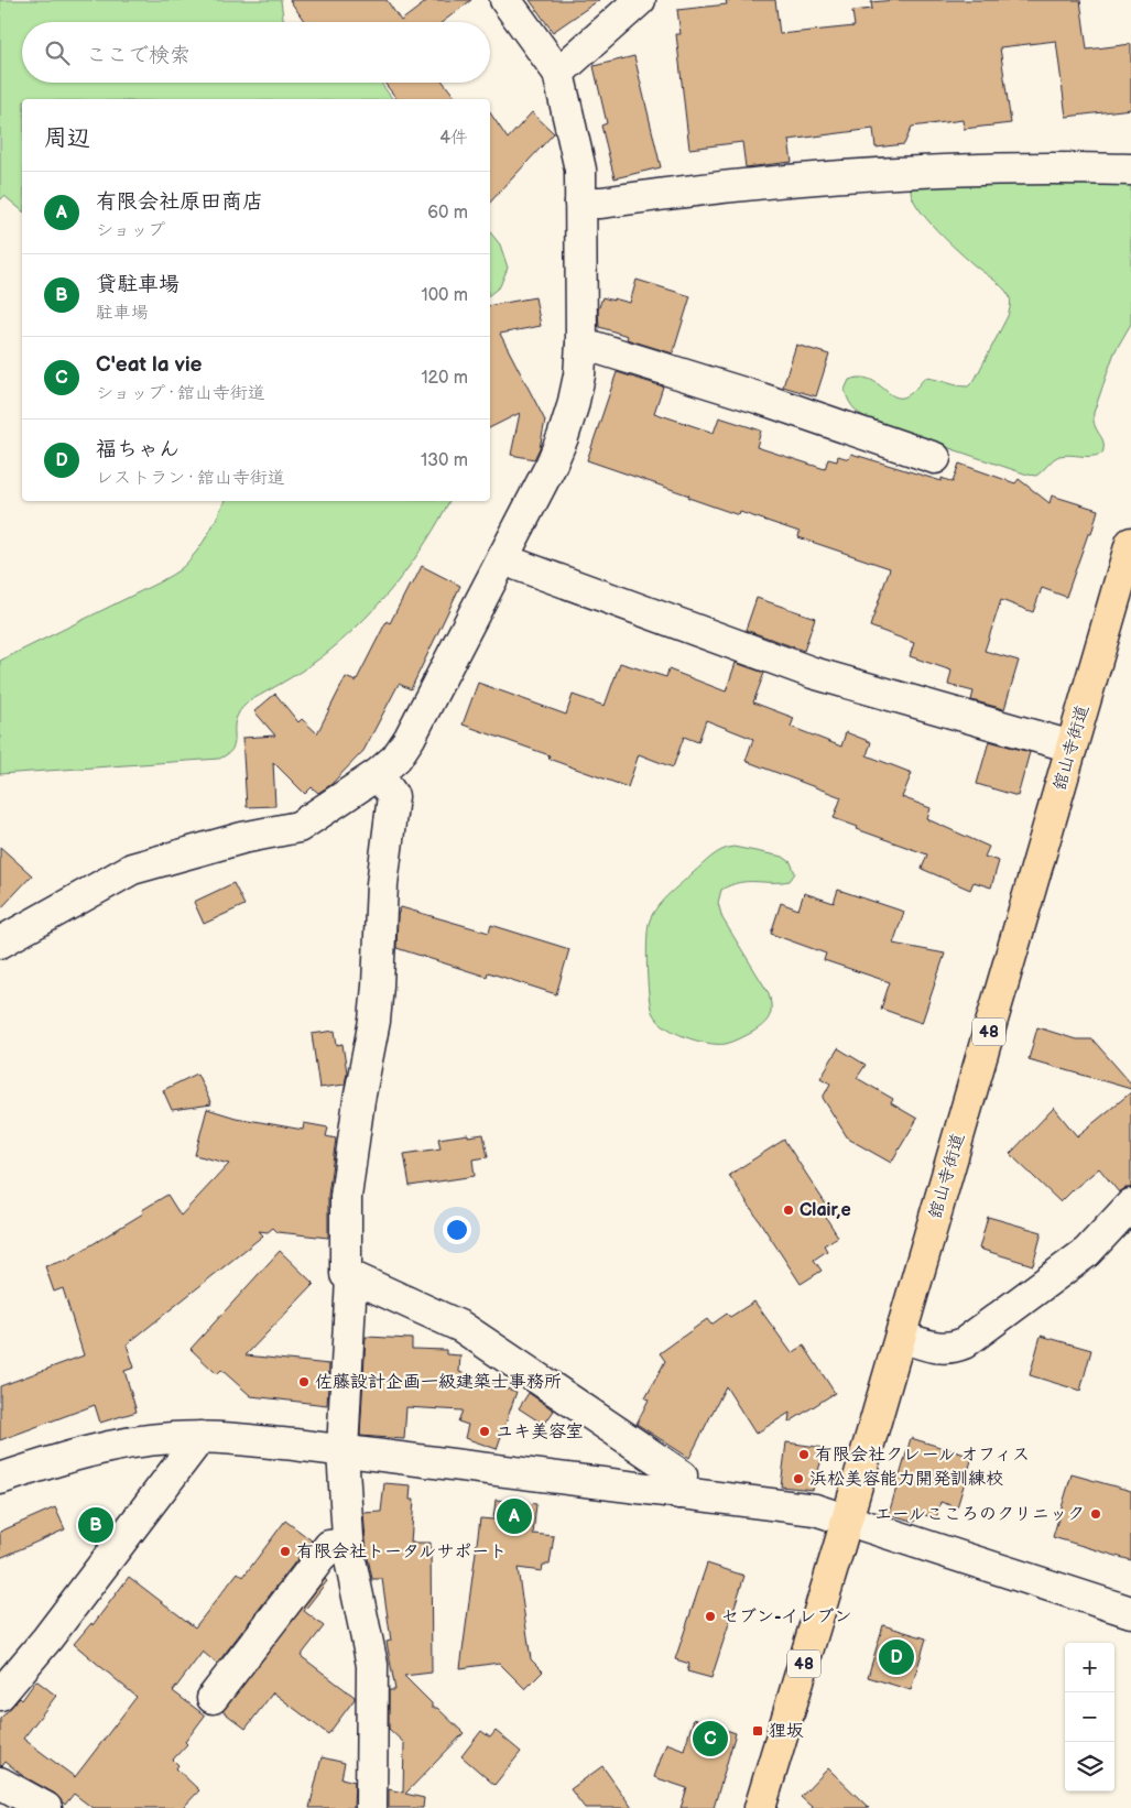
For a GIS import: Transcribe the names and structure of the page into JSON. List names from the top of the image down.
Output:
{
  "streets": {
    "main road": ["舘山寺街道", "48"]
  },
  "places": {
    "other": [
      "Clair,e",
      "佐藤設計企画一級建築士事務所",
      "ユキ美容室",
      "有限会社クレール オフィス",
      "浜松美容能力開発訓練校",
      "エールこころのクリニック",
      "有限会社トータルサポート",
      "セブン-イレブン"
    ],
    "transit": ["狸坂"]
  },
  "page": {
    "search": "ここで検索",
    "heading": ["周辺", "4件"],
    "list": [
      {
        "mark": "A",
        "name": "有限会社原田商店",
        "note": "ショップ",
        "value": "60 m"
      },
      {
        "mark": "B",
        "name": "貸駐車場",
        "note": "駐車場",
        "value": "100 m"
      },
      {
        "mark": "C",
        "name": "C'eat la vie",
        "note": "ショップ · 舘山寺街道",
        "value": "120 m"
      },
      {
        "mark": "D",
        "name": "福ちゃん",
        "note": "レストラン · 舘山寺街道",
        "value": "130 m"
      }
    ],
    "pins": [
      "A",
      "B",
      "D",
      "C"
    ],
    "map_buttons": ["+", "−"]
  }
}
